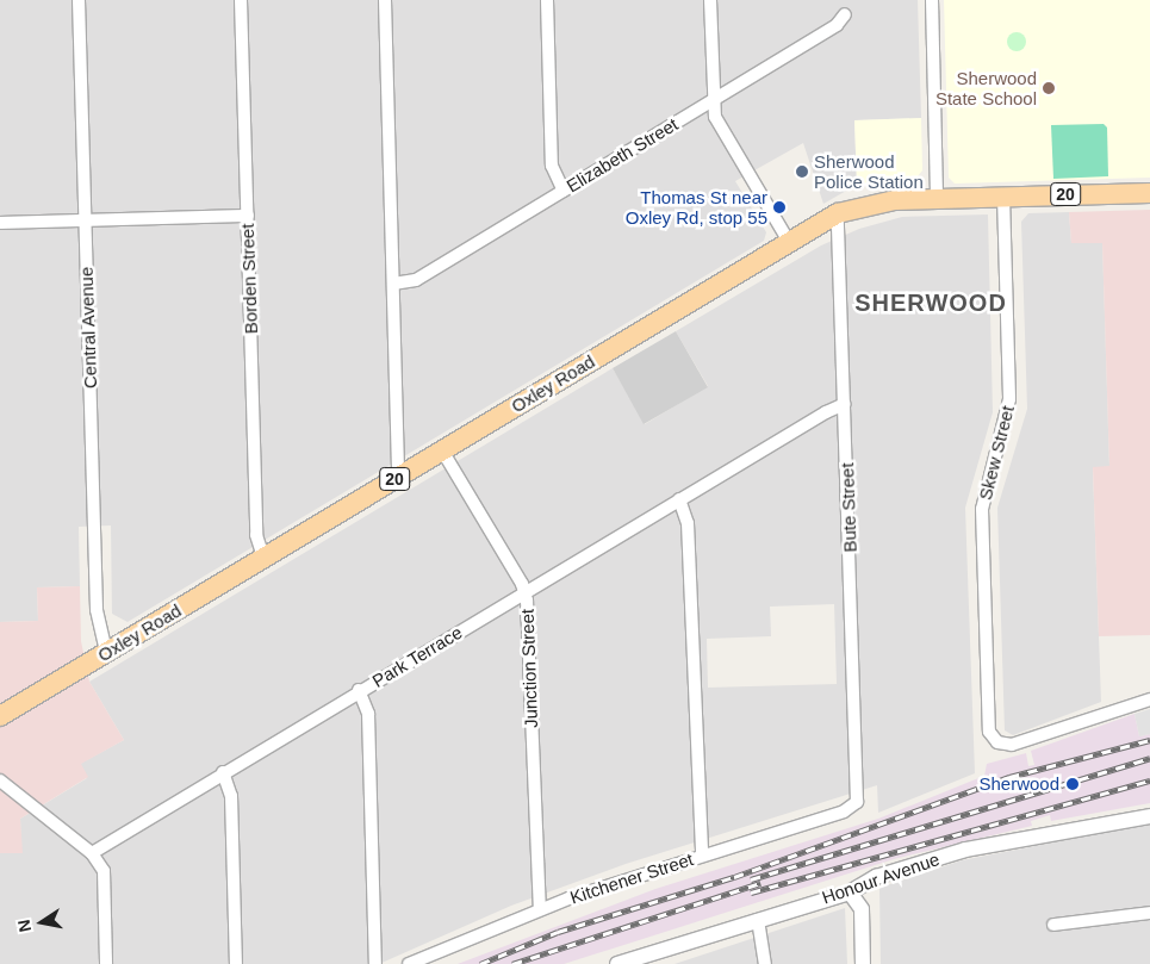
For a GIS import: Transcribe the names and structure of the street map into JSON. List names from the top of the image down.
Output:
{
  "streets": {
    "main road": ["20", "Oxley Road"],
    "street": [
      "Elizabeth Street",
      "Borden Street",
      "Central Avenue",
      "Skew Street",
      "Bute Street",
      "Park Terrace",
      "Junction Street",
      "Kitchener Street",
      "Honour Avenue"
    ]
  },
  "crossings": [
    ["Borden Street", "Oxley Road"],
    ["Central Avenue", "Oxley Road"],
    ["Oxley Road", "Skew Street"],
    ["Oxley Road", "Bute Street"],
    ["Oxley Road", "Junction Street"],
    ["Bute Street", "Park Terrace"],
    ["Bute Street", "Kitchener Street"],
    ["Park Terrace", "Junction Street"],
    ["Junction Street", "Kitchener Street"]
  ],
  "districts": ["SHERWOOD"],
  "places": [
    "Sherwood State School",
    "Sherwood Police Station",
    "Thomas St near Oxley Rd, stop 55",
    "Sherwood"
  ],
  "north": "left"
}
